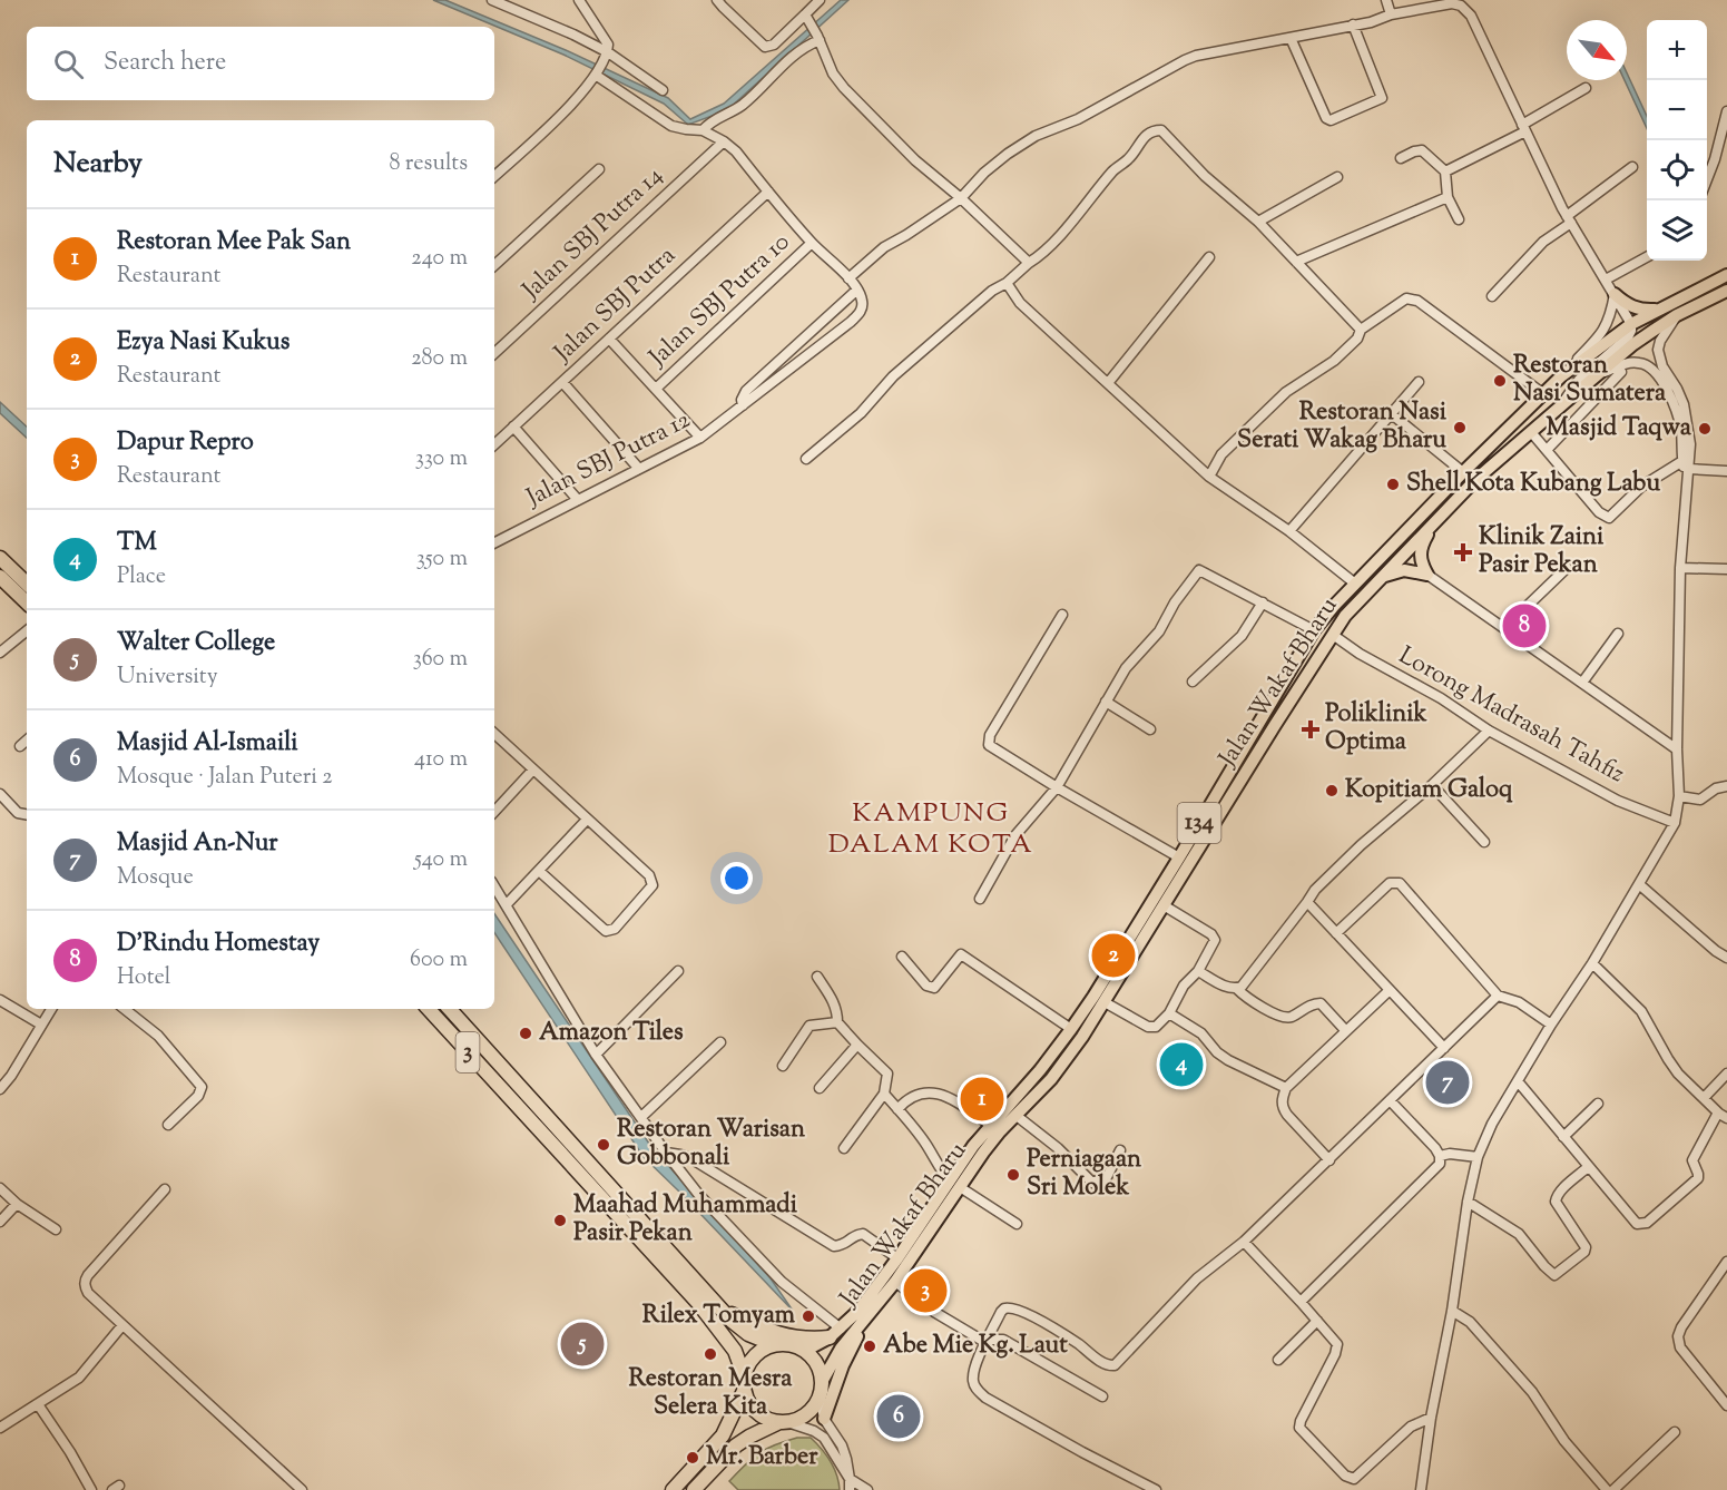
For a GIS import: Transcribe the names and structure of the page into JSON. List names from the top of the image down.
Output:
{
  "streets": {
    "highway": ["3"],
    "main road": ["Jalan Wakaf Bharu", "134"],
    "street": [
      "Jalan SBJ Putra 14",
      "Jalan SBJ Putra 10",
      "Jalan SBJ Putra",
      "Jalan SBJ Putra 12",
      "Lorong Madrasah Tahfiz"
    ]
  },
  "crossings": [
    ["Jalan Wakaf Bharu", "Lorong Madrasah Tahfiz"],
    ["Jalan Wakaf Bharu", "3"]
  ],
  "districts": ["KAMPUNG DALAM KOTA"],
  "places": {
    "other": [
      "Restoran Nasi Sumatera",
      "Restoran Nasi Serati Wakag Bharu",
      "Masjid Taqwa",
      "Shell Kota Kubang Labu",
      "Kopitiam Galoq",
      "Amazon Tiles",
      "Restoran Warisan Gobbonali",
      "Perniagaan Sri Molek",
      "Maahad Muhammadi Pasir Pekan",
      "Rilex Tomyam",
      "Abe Mie Kg. Laut",
      "Restoran Mesra Selera Kita",
      "Mr. Barber"
    ],
    "health": ["Klinik Zaini Pasir Pekan", "Poliklinik Optima"]
  },
  "north": "bottom right",
  "page": {
    "map_buttons": ["+", "−"],
    "search": "Search here",
    "heading": ["Nearby", "8 results"],
    "list": [
      {
        "mark": "1",
        "name": "Restoran Mee Pak San",
        "note": "Restaurant",
        "value": "240 m"
      },
      {
        "mark": "2",
        "name": "Ezya Nasi Kukus",
        "note": "Restaurant",
        "value": "280 m"
      },
      {
        "mark": "3",
        "name": "Dapur Repro",
        "note": "Restaurant",
        "value": "330 m"
      },
      {
        "mark": "4",
        "name": "TM",
        "note": "Place",
        "value": "350 m"
      },
      {
        "mark": "5",
        "name": "Walter College",
        "note": "University",
        "value": "360 m"
      },
      {
        "mark": "6",
        "name": "Masjid Al-Ismaili",
        "note": "Mosque · Jalan Puteri 2",
        "value": "410 m"
      },
      {
        "mark": "7",
        "name": "Masjid An-Nur",
        "note": "Mosque",
        "value": "540 m"
      },
      {
        "mark": "8",
        "name": "D’Rindu Homestay",
        "note": "Hotel",
        "value": "600 m"
      }
    ],
    "pins": [
      "8",
      "2",
      "4",
      "7",
      "1",
      "3",
      "5",
      "6"
    ]
  }
}
